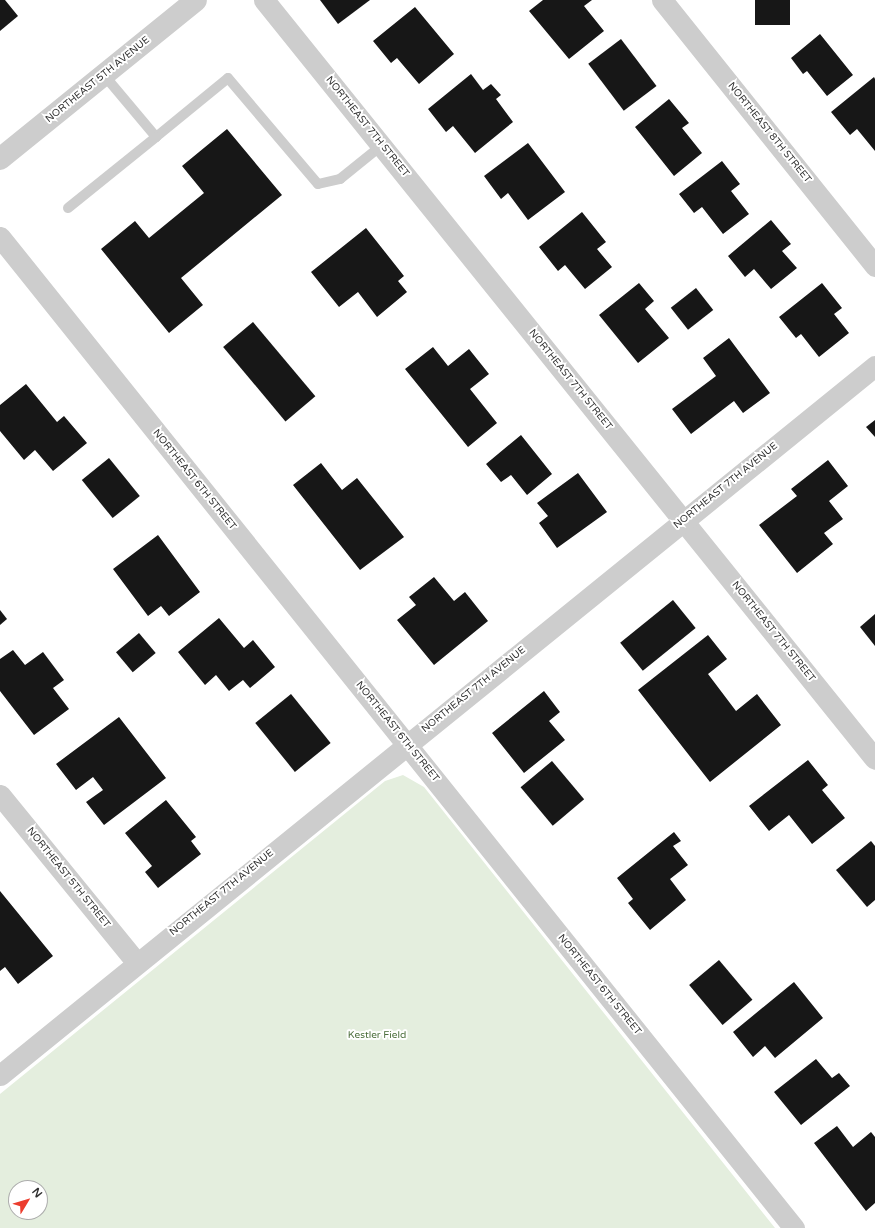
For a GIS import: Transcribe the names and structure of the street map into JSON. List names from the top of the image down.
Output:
{
  "streets": {
    "street": [
      "NORTHEAST 5TH AVENUE",
      "NORTHEAST 7TH STREET",
      "NORTHEAST 8TH STREET",
      "NORTHEAST 6TH STREET",
      "NORTHEAST 7TH AVENUE",
      "NORTHEAST 5TH STREET"
    ]
  },
  "crossings": [
    ["NORTHEAST 7TH STREET", "NORTHEAST 7TH AVENUE"],
    ["NORTHEAST 6TH STREET", "NORTHEAST 7TH AVENUE"],
    ["NORTHEAST 7TH AVENUE", "NORTHEAST 5TH STREET"]
  ],
  "parks": ["Kestler Field"],
  "north": "top right"
}
